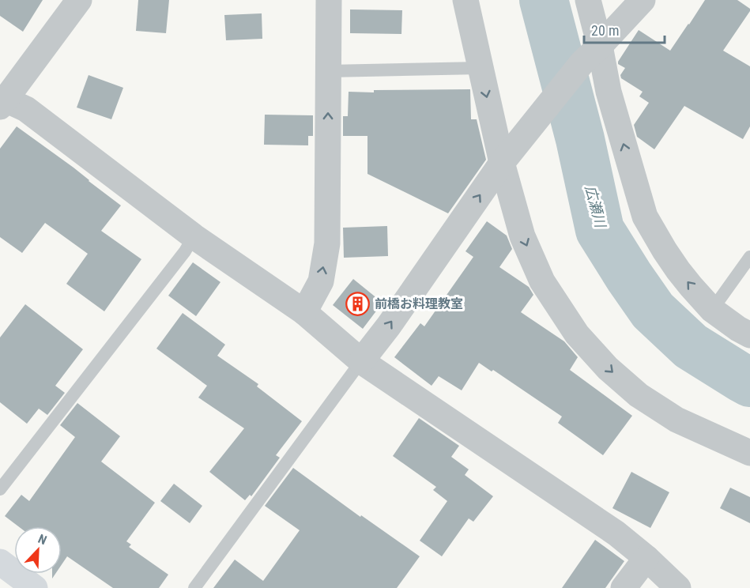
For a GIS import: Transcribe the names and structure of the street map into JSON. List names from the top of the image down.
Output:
{
  "water": ["広瀬川"],
  "places": {
    "building": ["前橋お料理教室"]
  },
  "scale_bar": "20 m",
  "north": "top right"
}
